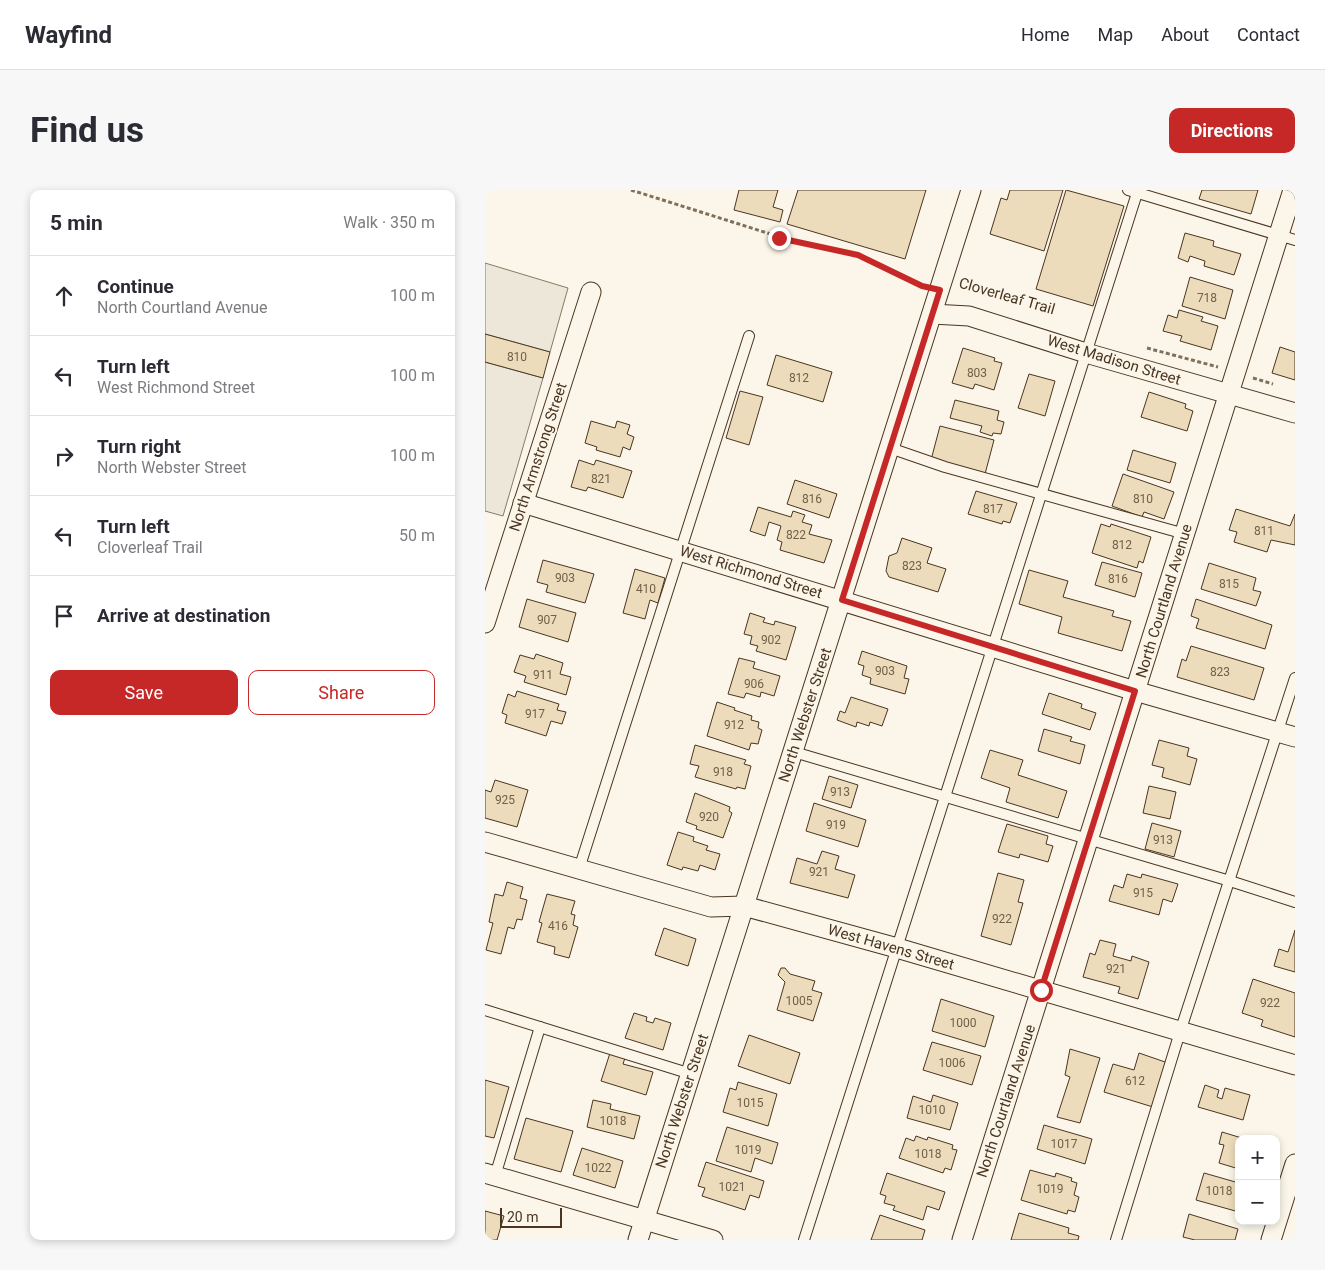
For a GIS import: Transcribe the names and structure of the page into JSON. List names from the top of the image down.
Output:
{
  "streets": {
    "street": [
      "West Madison Street",
      "North Armstrong Street",
      "West Richmond Street",
      "North Courtland Avenue",
      "North Webster Street",
      "West Havens Street"
    ],
    "path": ["Cloverleaf Trail"]
  },
  "crossings": [
    ["Cloverleaf Trail", "North Webster Street"],
    ["West Madison Street", "North Courtland Avenue"],
    ["West Madison Street", "North Webster Street"],
    ["North Armstrong Street", "West Richmond Street"],
    ["West Richmond Street", "North Courtland Avenue"],
    ["West Richmond Street", "North Webster Street"],
    ["North Courtland Avenue", "West Havens Street"],
    ["North Webster Street", "West Havens Street"]
  ],
  "house_numbers": [
    "718",
    "810",
    "803",
    "812",
    "821",
    "816",
    "810",
    "817",
    "811",
    "822",
    "812",
    "823",
    "903",
    "816",
    "815",
    "410",
    "907",
    "902",
    "903",
    "823",
    "911",
    "906",
    "917",
    "912",
    "918",
    "913",
    "925",
    "920",
    "919",
    "913",
    "921",
    "915",
    "922",
    "416",
    "921",
    "1005",
    "922",
    "1000",
    "1006",
    "612",
    "1015",
    "1010",
    "1018",
    "1017",
    "1019",
    "1018",
    "1022",
    "1021",
    "1019",
    "1018"
  ],
  "scale_bar": "20 m",
  "page": {
    "header": "Wayfind",
    "nav": [
      "Home",
      "Map",
      "About",
      "Contact"
    ],
    "buttons": [
      "Directions",
      ["Save", "Share"]
    ],
    "title": "Find us",
    "heading": ["5 min", "Walk · 350 m"],
    "list": [
      ["Continue", "North Courtland Avenue", "100 m"],
      ["Turn left", "West Richmond Street", "100 m"],
      ["Turn right", "North Webster Street", "100 m"],
      ["Turn left", "Cloverleaf Trail", "50 m"],
      "Arrive at destination"
    ],
    "map_buttons": ["+", "−"],
    "scale": "20 m"
  }
}
